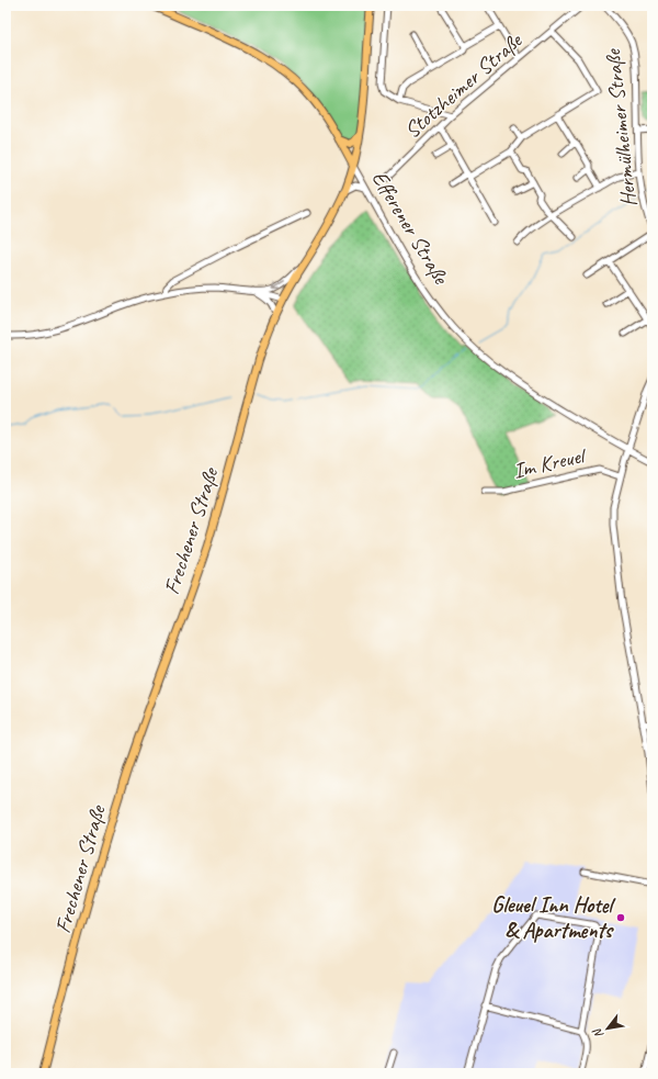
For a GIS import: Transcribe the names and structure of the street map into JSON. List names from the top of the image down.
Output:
{
  "streets": {
    "main road": ["Efferener Straße", "Frechener Straße"],
    "street": ["Stotzheimer Straße", "Hermülheimer Straße", "Im Kreuel"]
  },
  "crossings": [
    ["Efferener Straße", "Frechener Straße"]
  ],
  "places": ["Gleuel Inn Hotel & Apartments"],
  "north": "bottom left"
}
